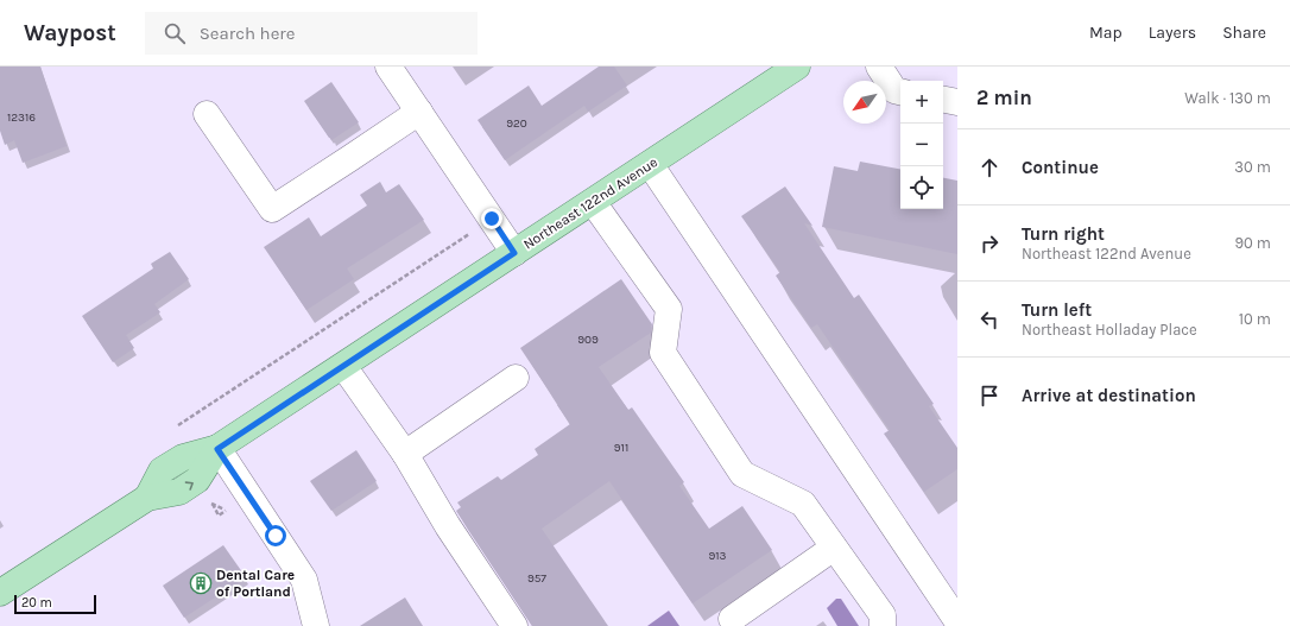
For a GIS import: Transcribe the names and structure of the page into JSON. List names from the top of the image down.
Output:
{
  "streets": {
    "main road": ["Northeast 122nd Avenue"]
  },
  "places": {
    "building": ["Dental Care of Portland"]
  },
  "house_numbers": [
    "12316",
    "920",
    "909",
    "911",
    "913",
    "957"
  ],
  "scale_bar": "20 m",
  "north": "bottom left",
  "page": {
    "header": "Waypost",
    "search": "Search here",
    "nav": ["Map", "Layers", "Share"],
    "heading": ["2 min", "Walk · 130 m"],
    "map_buttons": ["+", "−"],
    "list": [
      ["Continue", "30 m"],
      ["Turn right", "Northeast 122nd Avenue", "90 m"],
      ["Turn left", "Northeast Holladay Place", "10 m"],
      "Arrive at destination"
    ],
    "scale": "20 m"
  }
}
